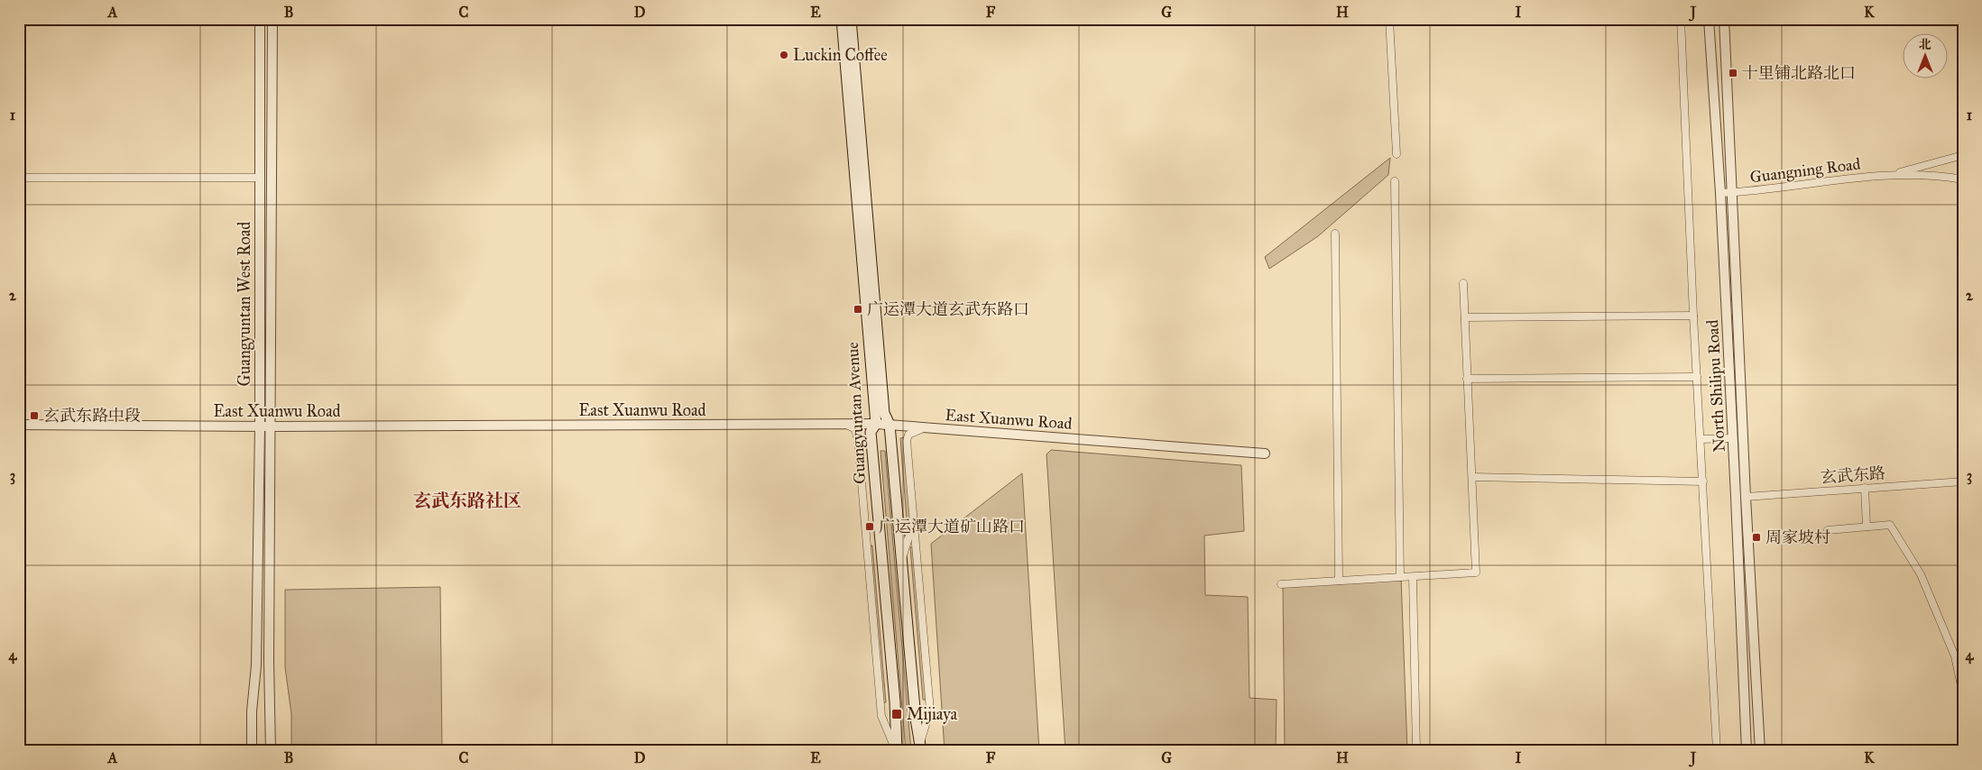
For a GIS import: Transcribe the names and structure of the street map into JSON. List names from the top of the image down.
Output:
{
  "streets": {
    "main road": ["Guangyuntan Avenue"],
    "street": [
      "Guangning Road",
      "Guangyuntan West Road",
      "North Shilipu Road",
      "East Xuanwu Road",
      "玄武东路"
    ]
  },
  "crossings": [
    ["Guangning Road", "North Shilipu Road"],
    ["Guangyuntan West Road", "East Xuanwu Road"],
    ["North Shilipu Road", "玄武东路"],
    ["East Xuanwu Road", "Guangyuntan Avenue"]
  ],
  "districts": ["玄武东路社区"],
  "places": {
    "other": ["Luckin Coffee"],
    "transit": [
      "十里铺北路北口",
      "广运潭大道玄武东路口",
      "玄武东路中段",
      "广运潭大道矿山路口",
      "周家坡村",
      "Mijiaya"
    ]
  },
  "north": "top",
  "grid": {
    "columns": [
      "A",
      "B",
      "C",
      "D",
      "E",
      "F",
      "G",
      "H",
      "I",
      "J",
      "K"
    ],
    "rows": [
      "1",
      "2",
      "3",
      "4"
    ]
  }
}
